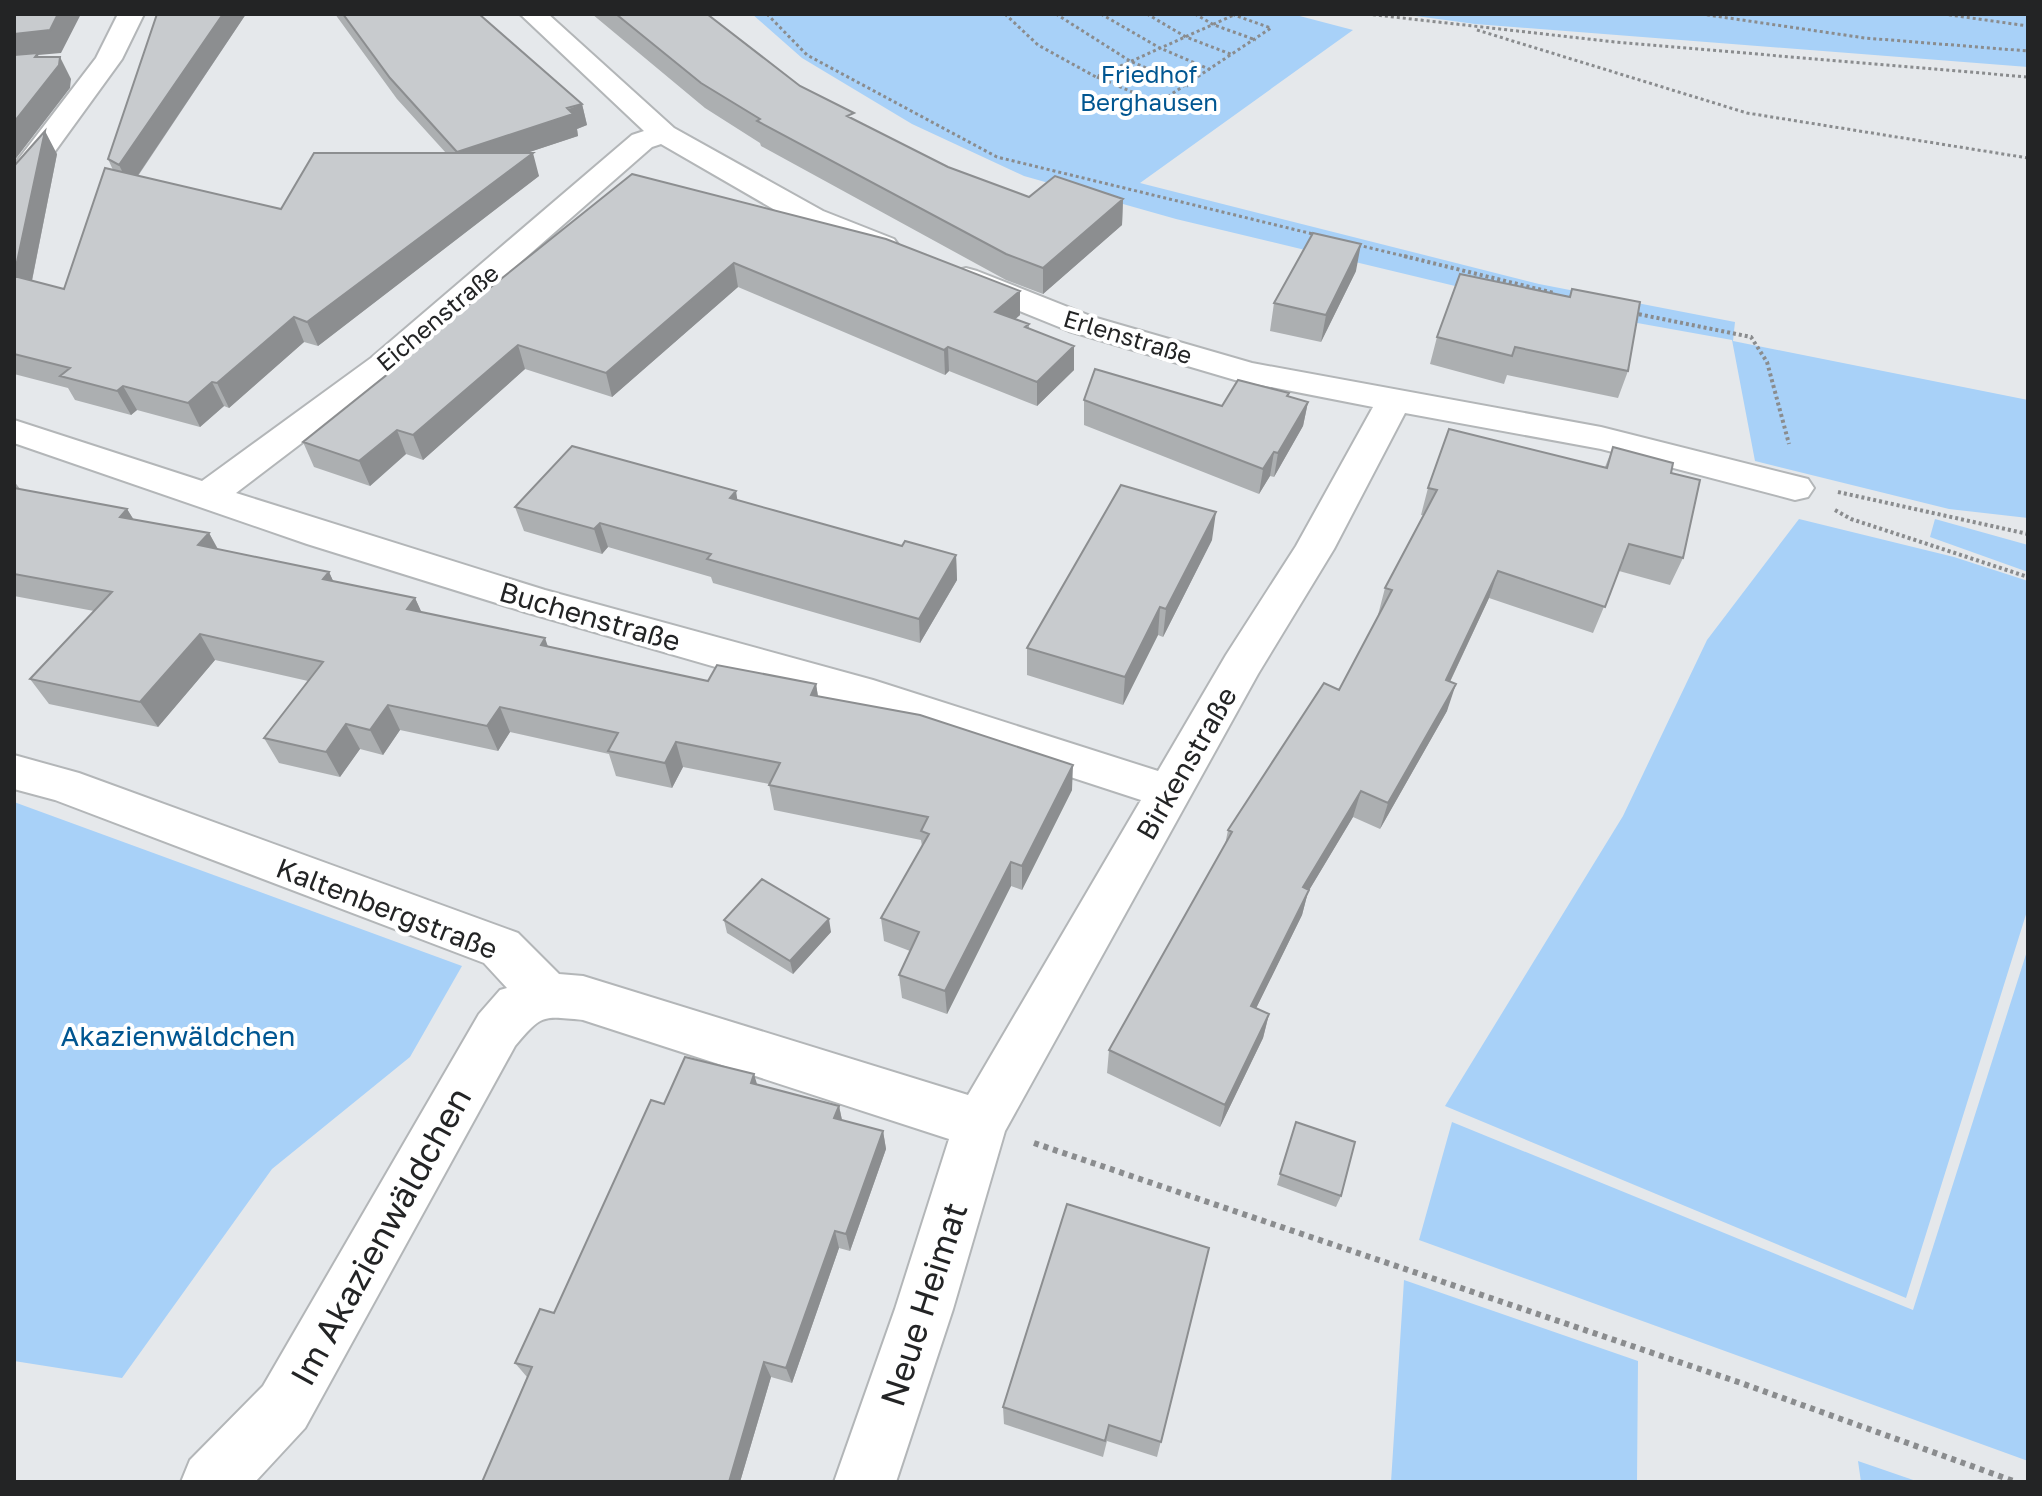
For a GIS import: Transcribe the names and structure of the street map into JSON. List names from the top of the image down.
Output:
{
  "streets": {
    "street": [
      "Eichenstraße",
      "Erlenstraße",
      "Buchenstraße",
      "Birkenstraße",
      "Kaltenbergstraße",
      "Im Akazienwäldchen",
      "Neue Heimat"
    ]
  },
  "crossings": [
    ["Eichenstraße", "Erlenstraße"],
    ["Eichenstraße", "Buchenstraße"],
    ["Erlenstraße", "Birkenstraße"],
    ["Buchenstraße", "Birkenstraße"],
    ["Birkenstraße", "Neue Heimat"],
    ["Kaltenbergstraße", "Im Akazienwäldchen"]
  ],
  "parks": ["Friedhof Berghausen", "Akazienwäldchen"]
}
